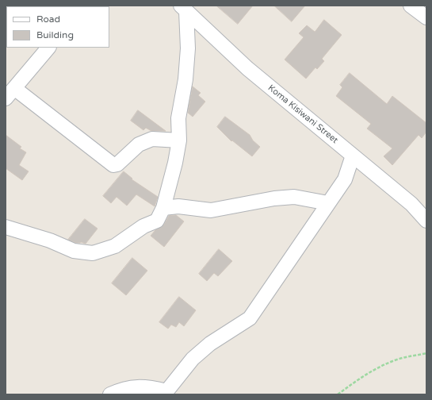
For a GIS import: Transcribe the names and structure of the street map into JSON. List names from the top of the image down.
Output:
{
  "streets": {
    "street": ["Koma Kisiwani Street"]
  },
  "legend": ["Road", "Building"]
}
